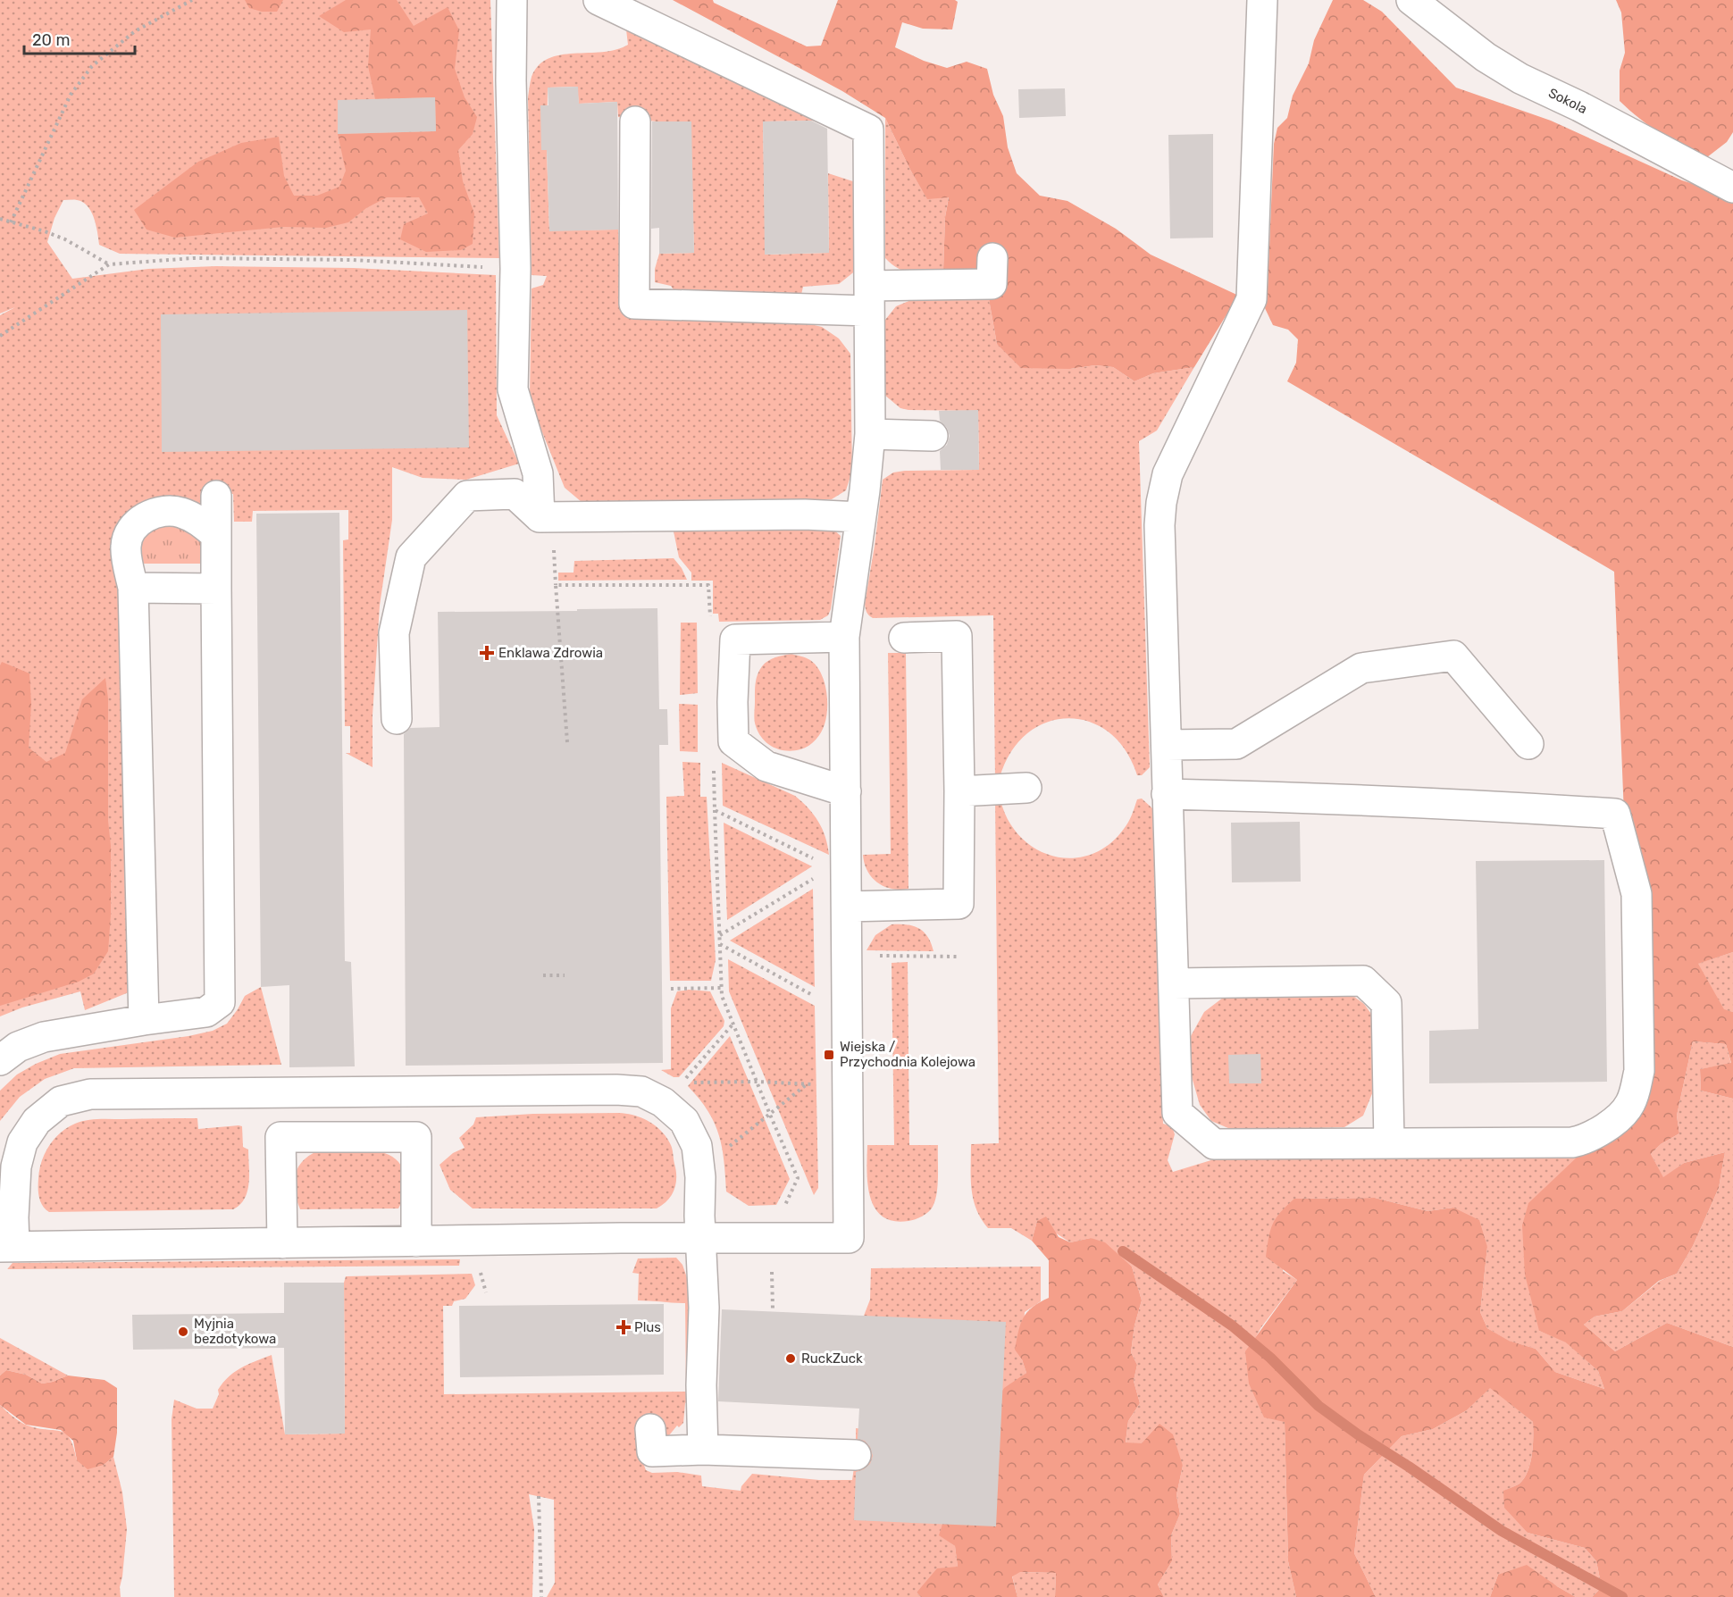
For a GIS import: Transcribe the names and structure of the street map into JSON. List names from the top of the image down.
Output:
{
  "streets": {
    "street": ["Sokola"]
  },
  "places": {
    "health": ["Enklawa Zdrowia", "Plus"],
    "transit": ["Wiejska / Przychodnia Kolejowa"],
    "other": ["Myjnia bezdotykowa", "RuckZuck"]
  },
  "scale_bar": "20 m"
}
